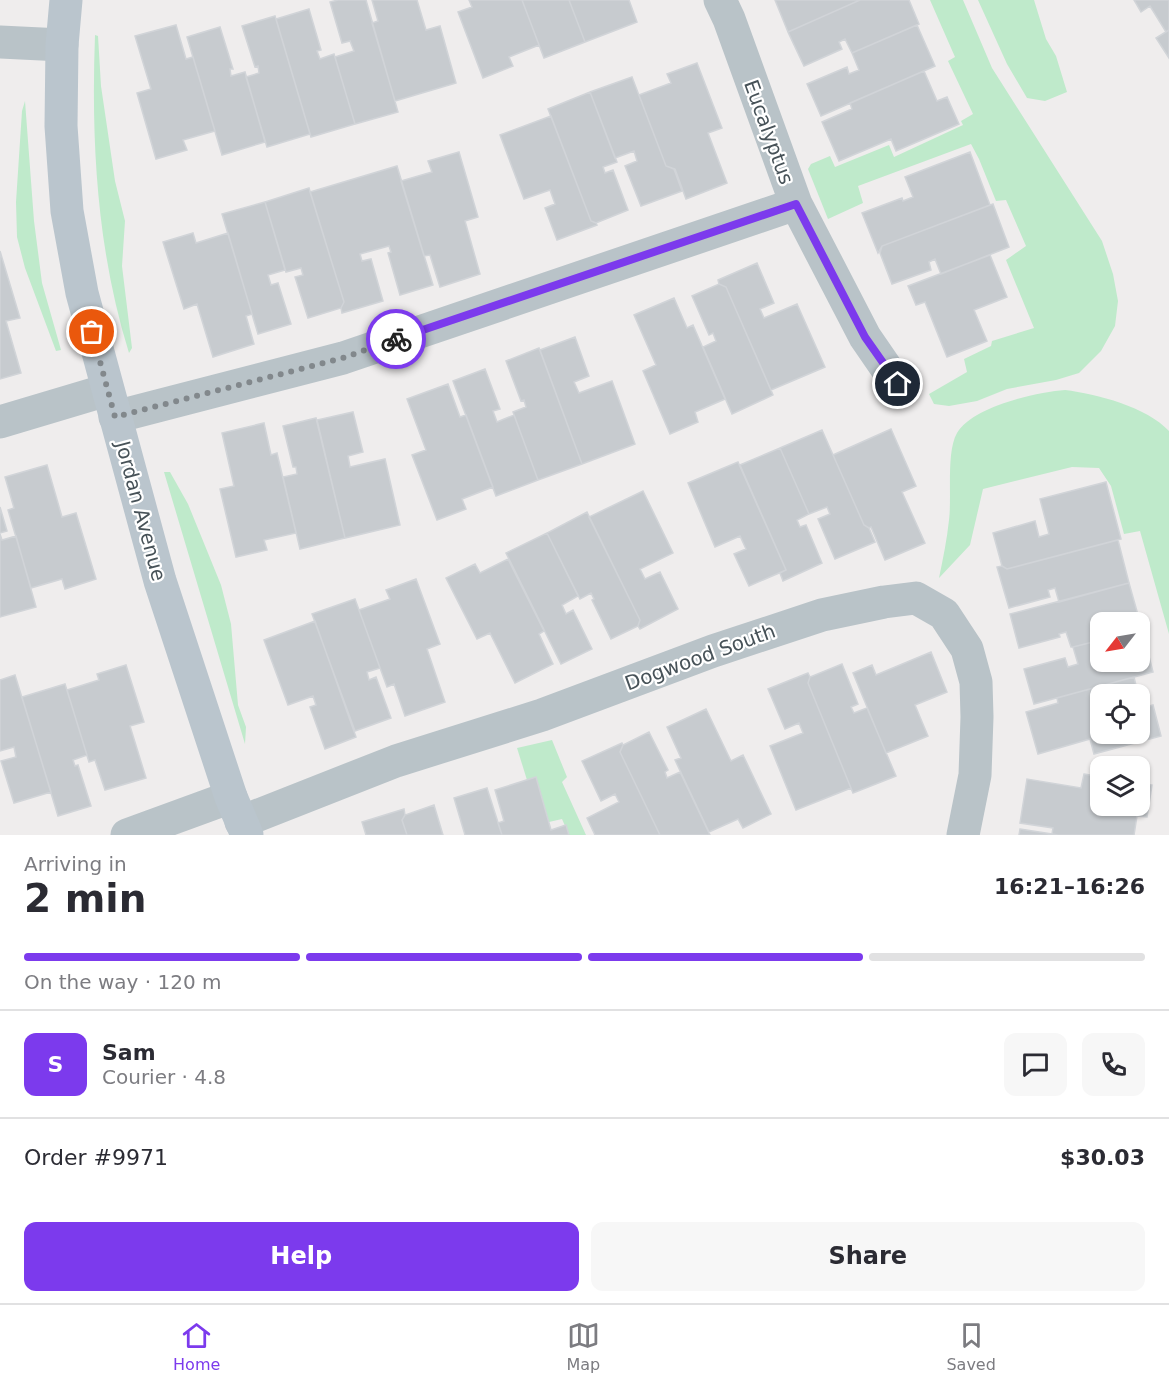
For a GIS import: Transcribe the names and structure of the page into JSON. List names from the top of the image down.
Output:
{
  "streets": {
    "street": ["Eucalyptus", "Jordan Avenue", "Dogwood South"]
  },
  "crossings": [
    ["Jordan Avenue", "Dogwood South"]
  ],
  "north": "bottom left",
  "page": {
    "heading": ["2 min", "Arriving in", "16:21–16:26"],
    "panel": [
      "Sam",
      "Courier · 4.8",
      "Order #9971",
      "$30.03"
    ],
    "bar": "On the way · 120 m",
    "round": "S",
    "buttons": ["Help", "Share"],
    "tabs": ["Home", "Map", "Saved"]
  }
}
